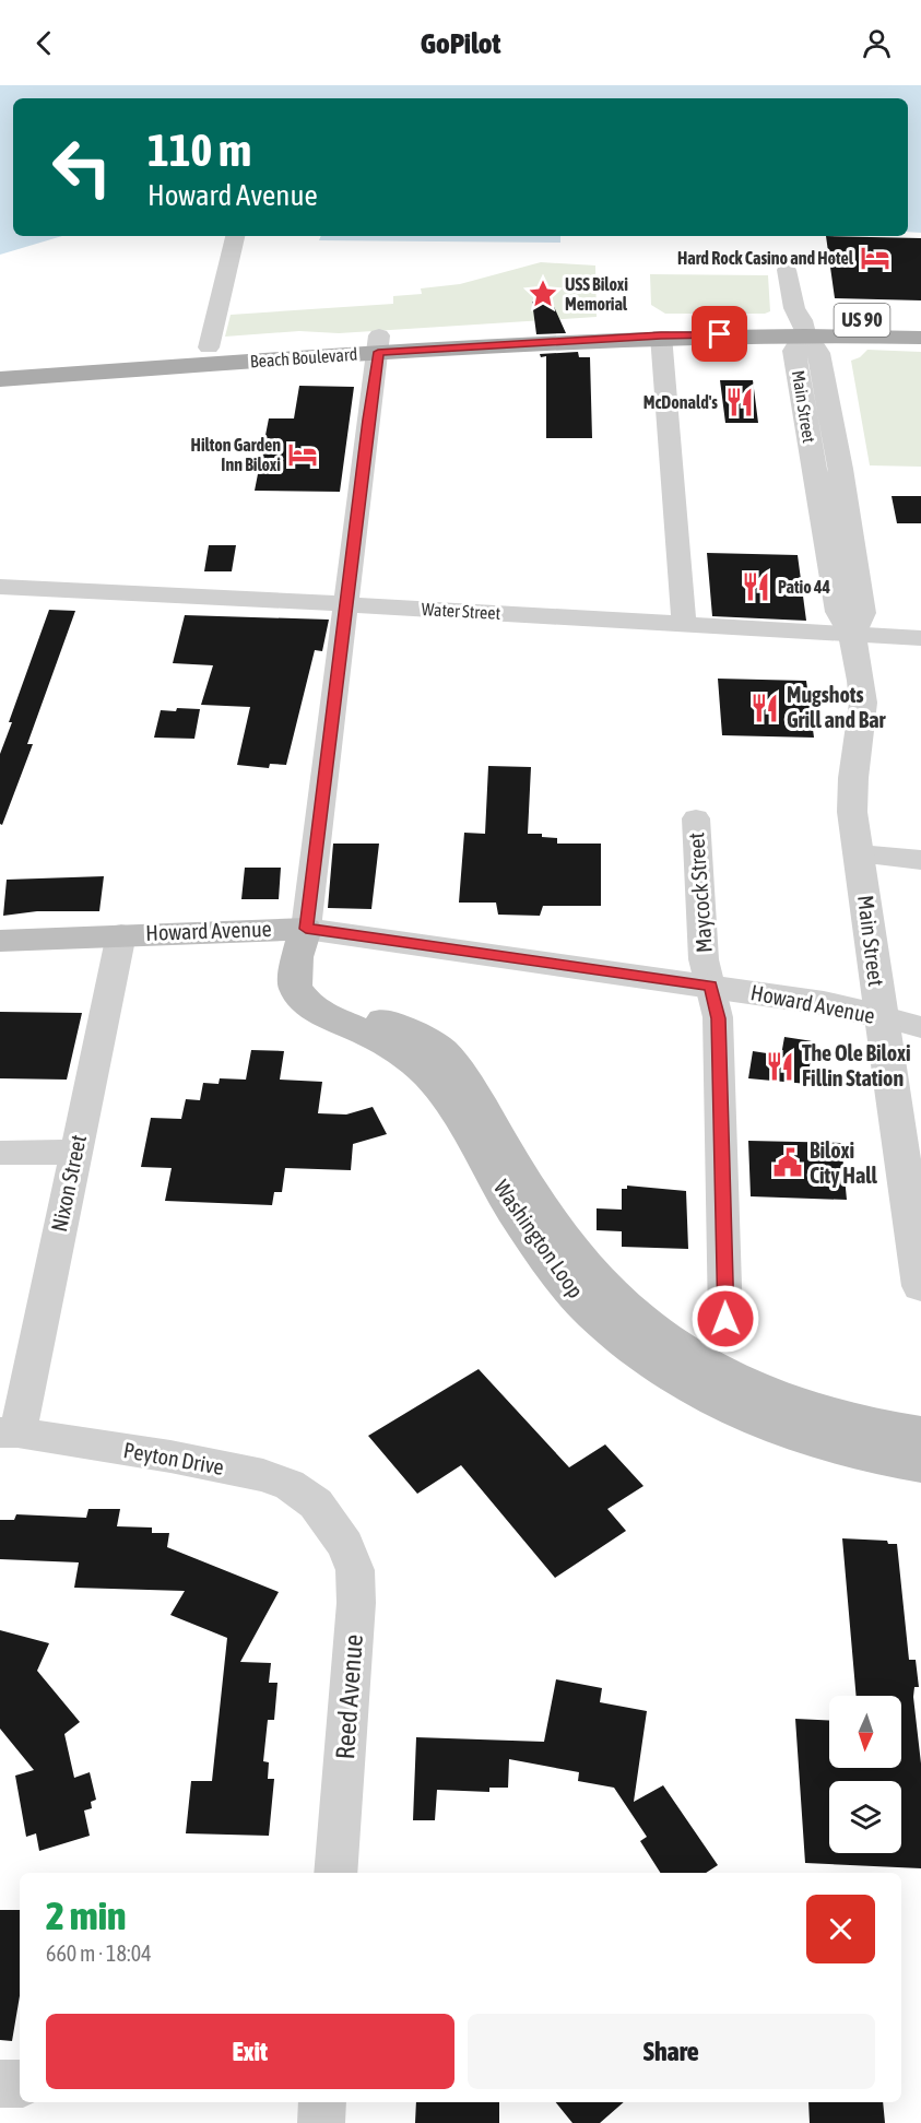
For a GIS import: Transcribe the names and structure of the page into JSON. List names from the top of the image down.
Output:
{
  "streets": {
    "main road": [
      "US 90",
      "Beach Boulevard",
      "Howard Avenue",
      "Washington Loop"
    ],
    "street": [
      "Main Street",
      "Water Street",
      "Maycock Street",
      "Nixon Street",
      "Peyton Drive",
      "Reed Avenue"
    ]
  },
  "crossings": [
    ["Beach Boulevard", "Main Street"],
    ["Main Street", "Water Street"],
    ["Main Street", "Howard Avenue"],
    ["Maycock Street", "Howard Avenue"],
    ["Howard Avenue", "Nixon Street"],
    ["Howard Avenue", "Washington Loop"],
    ["Nixon Street", "Peyton Drive"],
    ["Peyton Drive", "Reed Avenue"]
  ],
  "places": {
    "hotel": ["Hard Rock Casino and Hotel", "Hilton Garden Inn Biloxi"],
    "place": ["USS Biloxi Memorial"],
    "restaurant": [
      "McDonald's",
      "Patio 44",
      "Mugshots Grill and Bar",
      "The Ole Biloxi Fillin Station"
    ],
    "public building": ["Biloxi City Hall"]
  },
  "north": "bottom",
  "page": {
    "header": "GoPilot",
    "turn": ["110 m", "Howard Avenue"],
    "heading": ["2 min", "660 m · 18:04"],
    "buttons": ["Exit", "Share"]
  }
}
